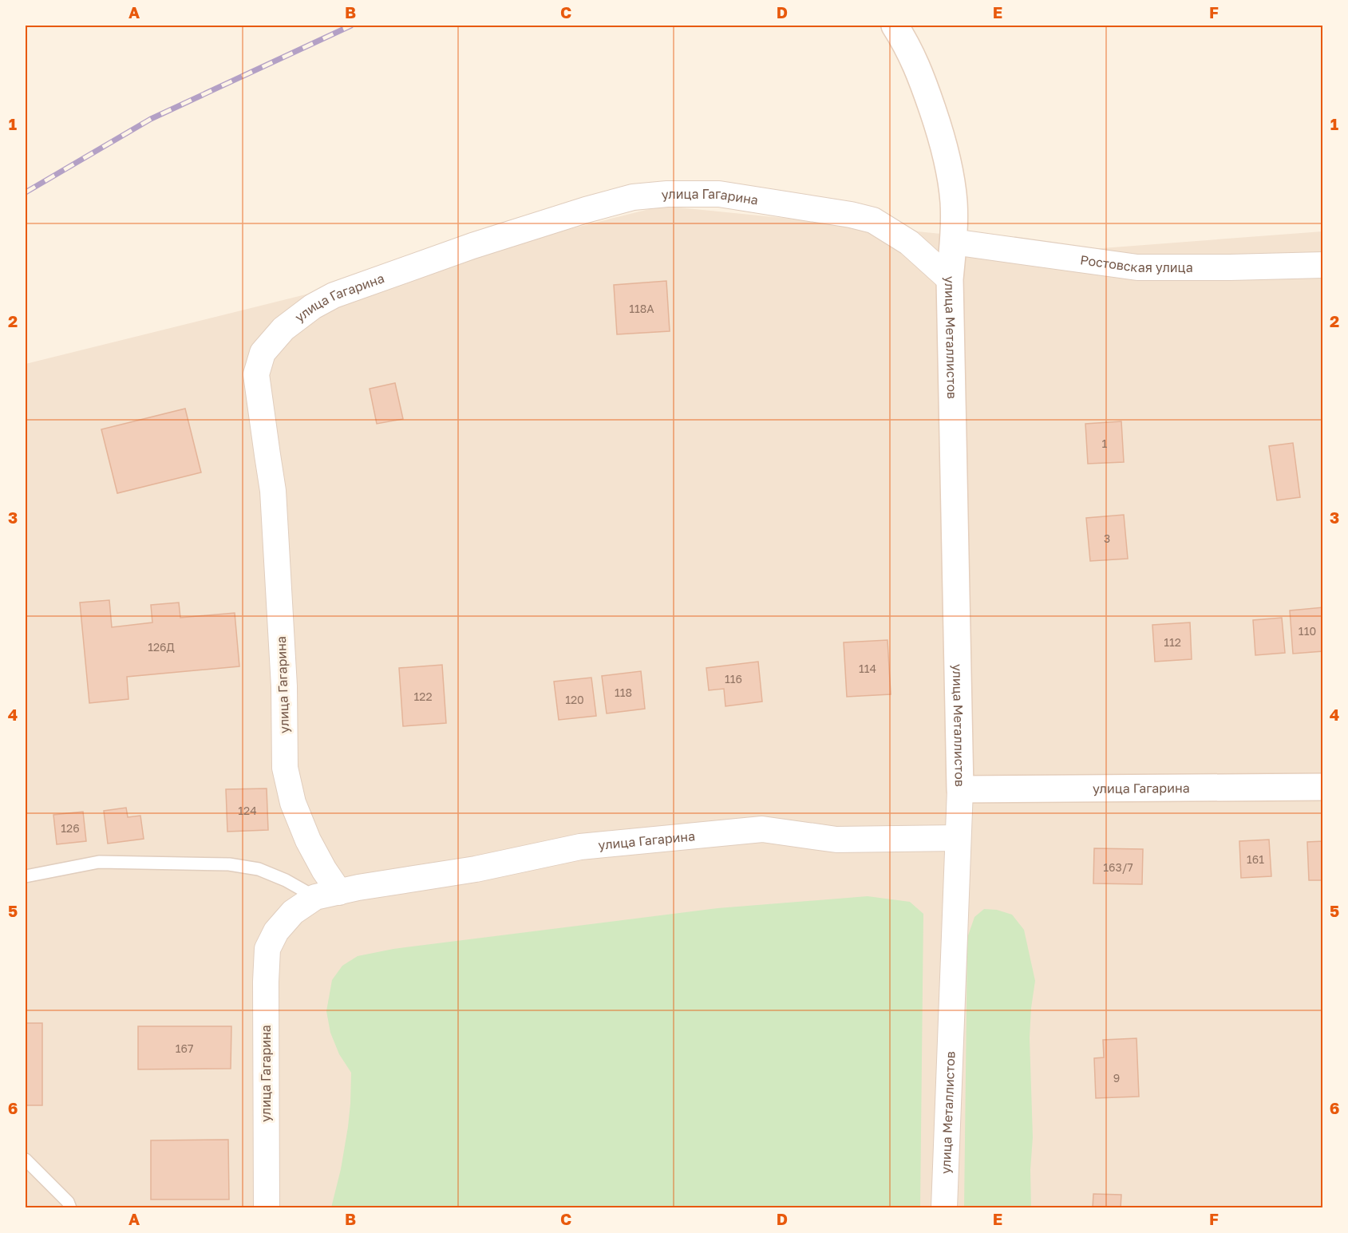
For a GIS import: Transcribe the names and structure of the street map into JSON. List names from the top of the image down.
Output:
{
  "streets": {
    "main road": ["улица Гагарина", "улица Металлистов"],
    "street": ["Ростовская улица"]
  },
  "crossings": [
    ["улица Гагарина", "улица Металлистов"],
    ["Ростовская улица", "улица Металлистов"]
  ],
  "house_numbers": [
    "118А",
    "1",
    "3",
    "110",
    "112",
    "126Д",
    "114",
    "116",
    "118",
    "122",
    "120",
    "124",
    "126",
    "161",
    "163/7",
    "167",
    "9"
  ],
  "grid": {
    "columns": [
      "A",
      "B",
      "C",
      "D",
      "E",
      "F"
    ],
    "rows": [
      "1",
      "2",
      "3",
      "4",
      "5",
      "6"
    ]
  }
}
